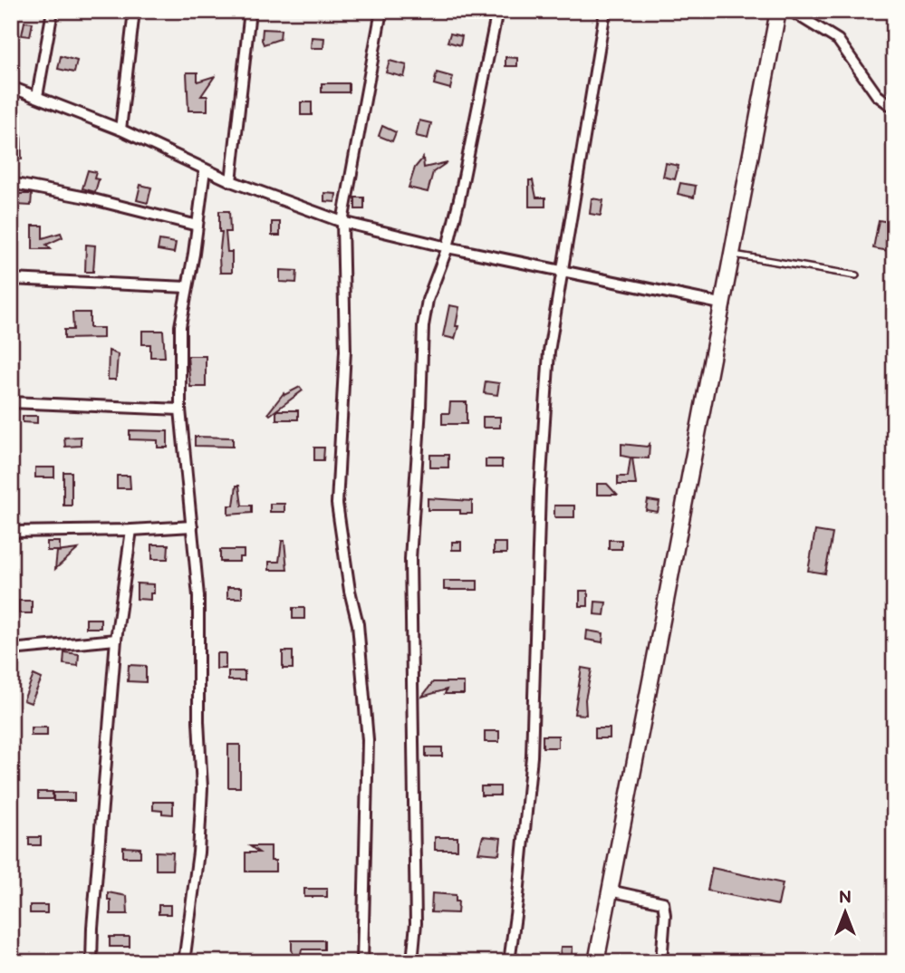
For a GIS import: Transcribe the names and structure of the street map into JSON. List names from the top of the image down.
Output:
{
  "north": "top"
}
